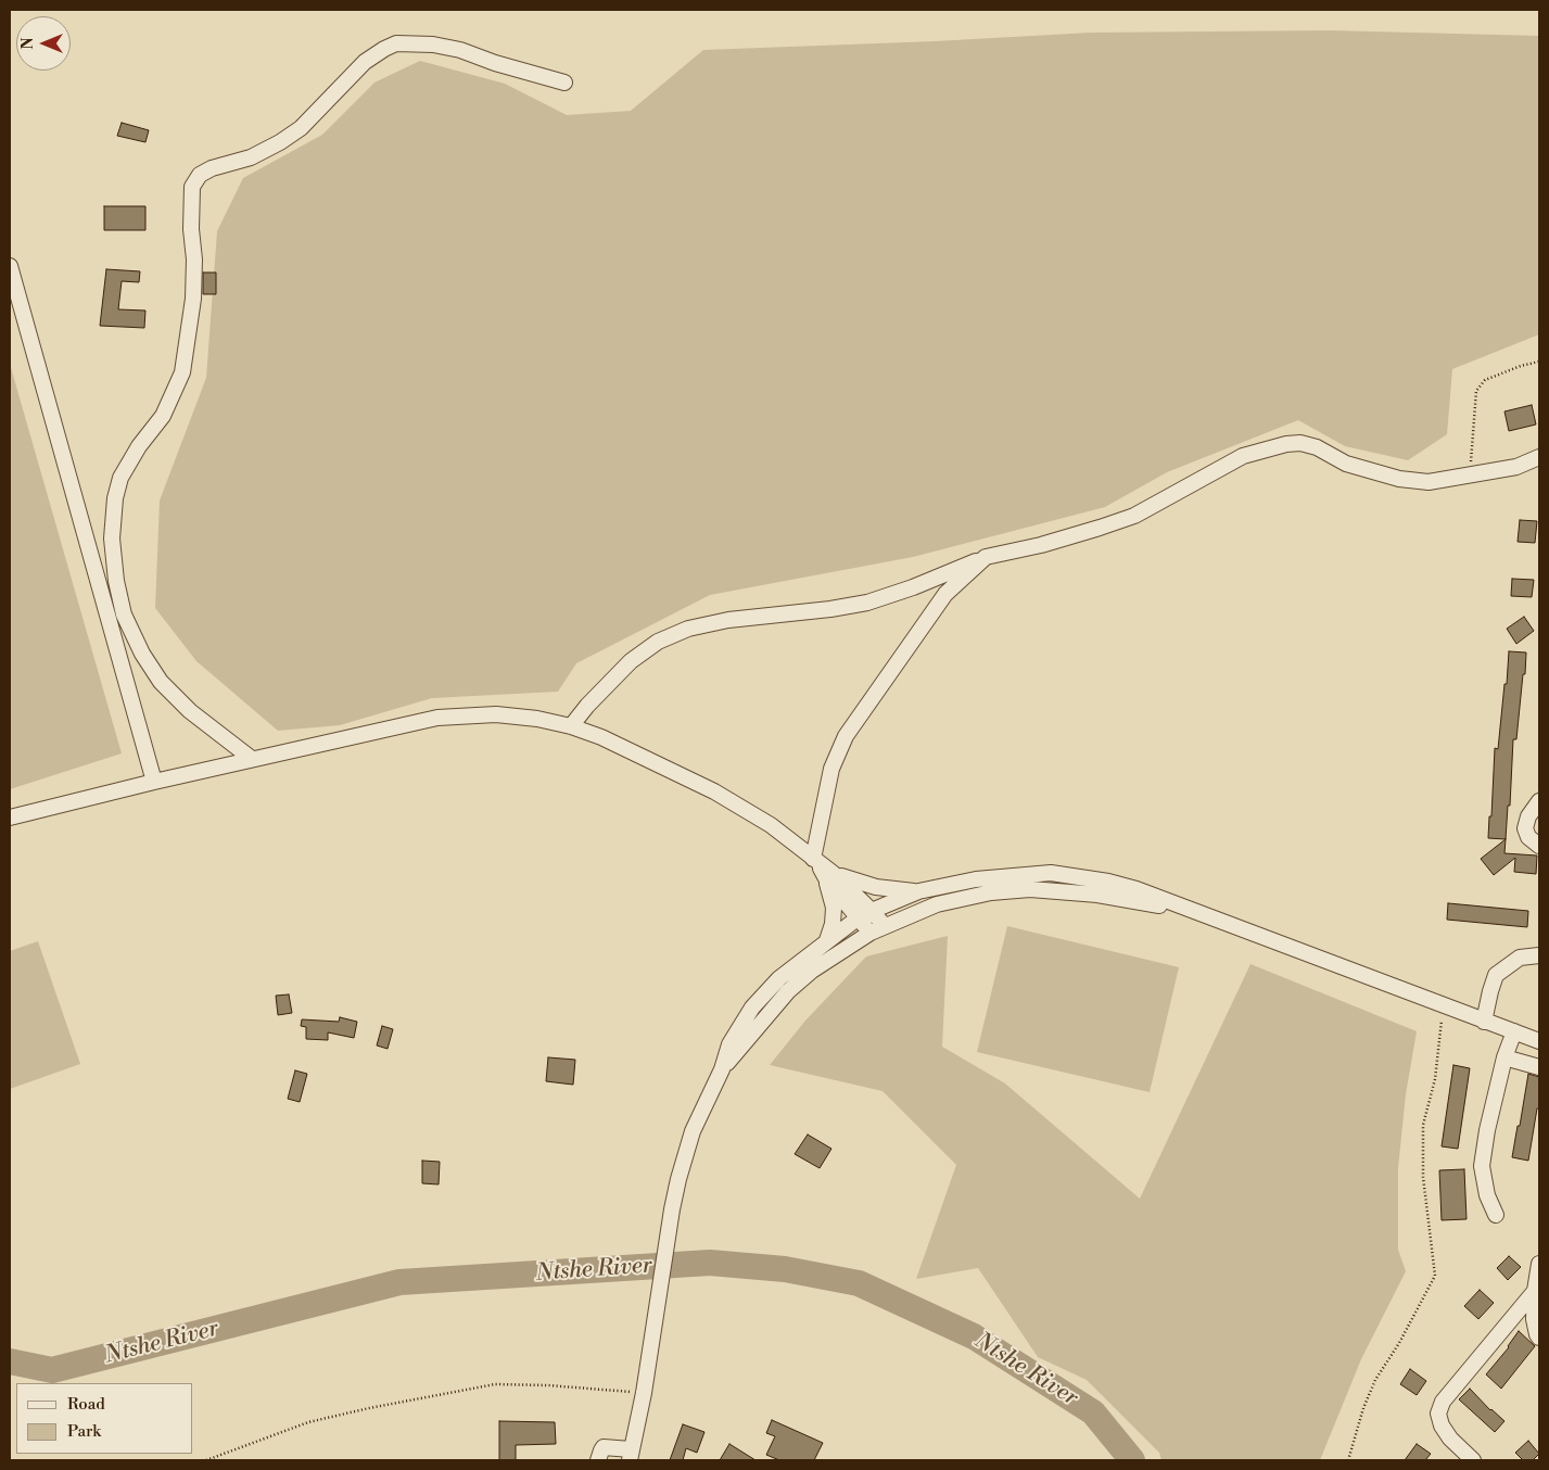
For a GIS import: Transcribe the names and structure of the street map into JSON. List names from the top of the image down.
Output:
{
  "water": ["Ntshe River"],
  "legend": ["Road", "Park"],
  "north": "left"
}
